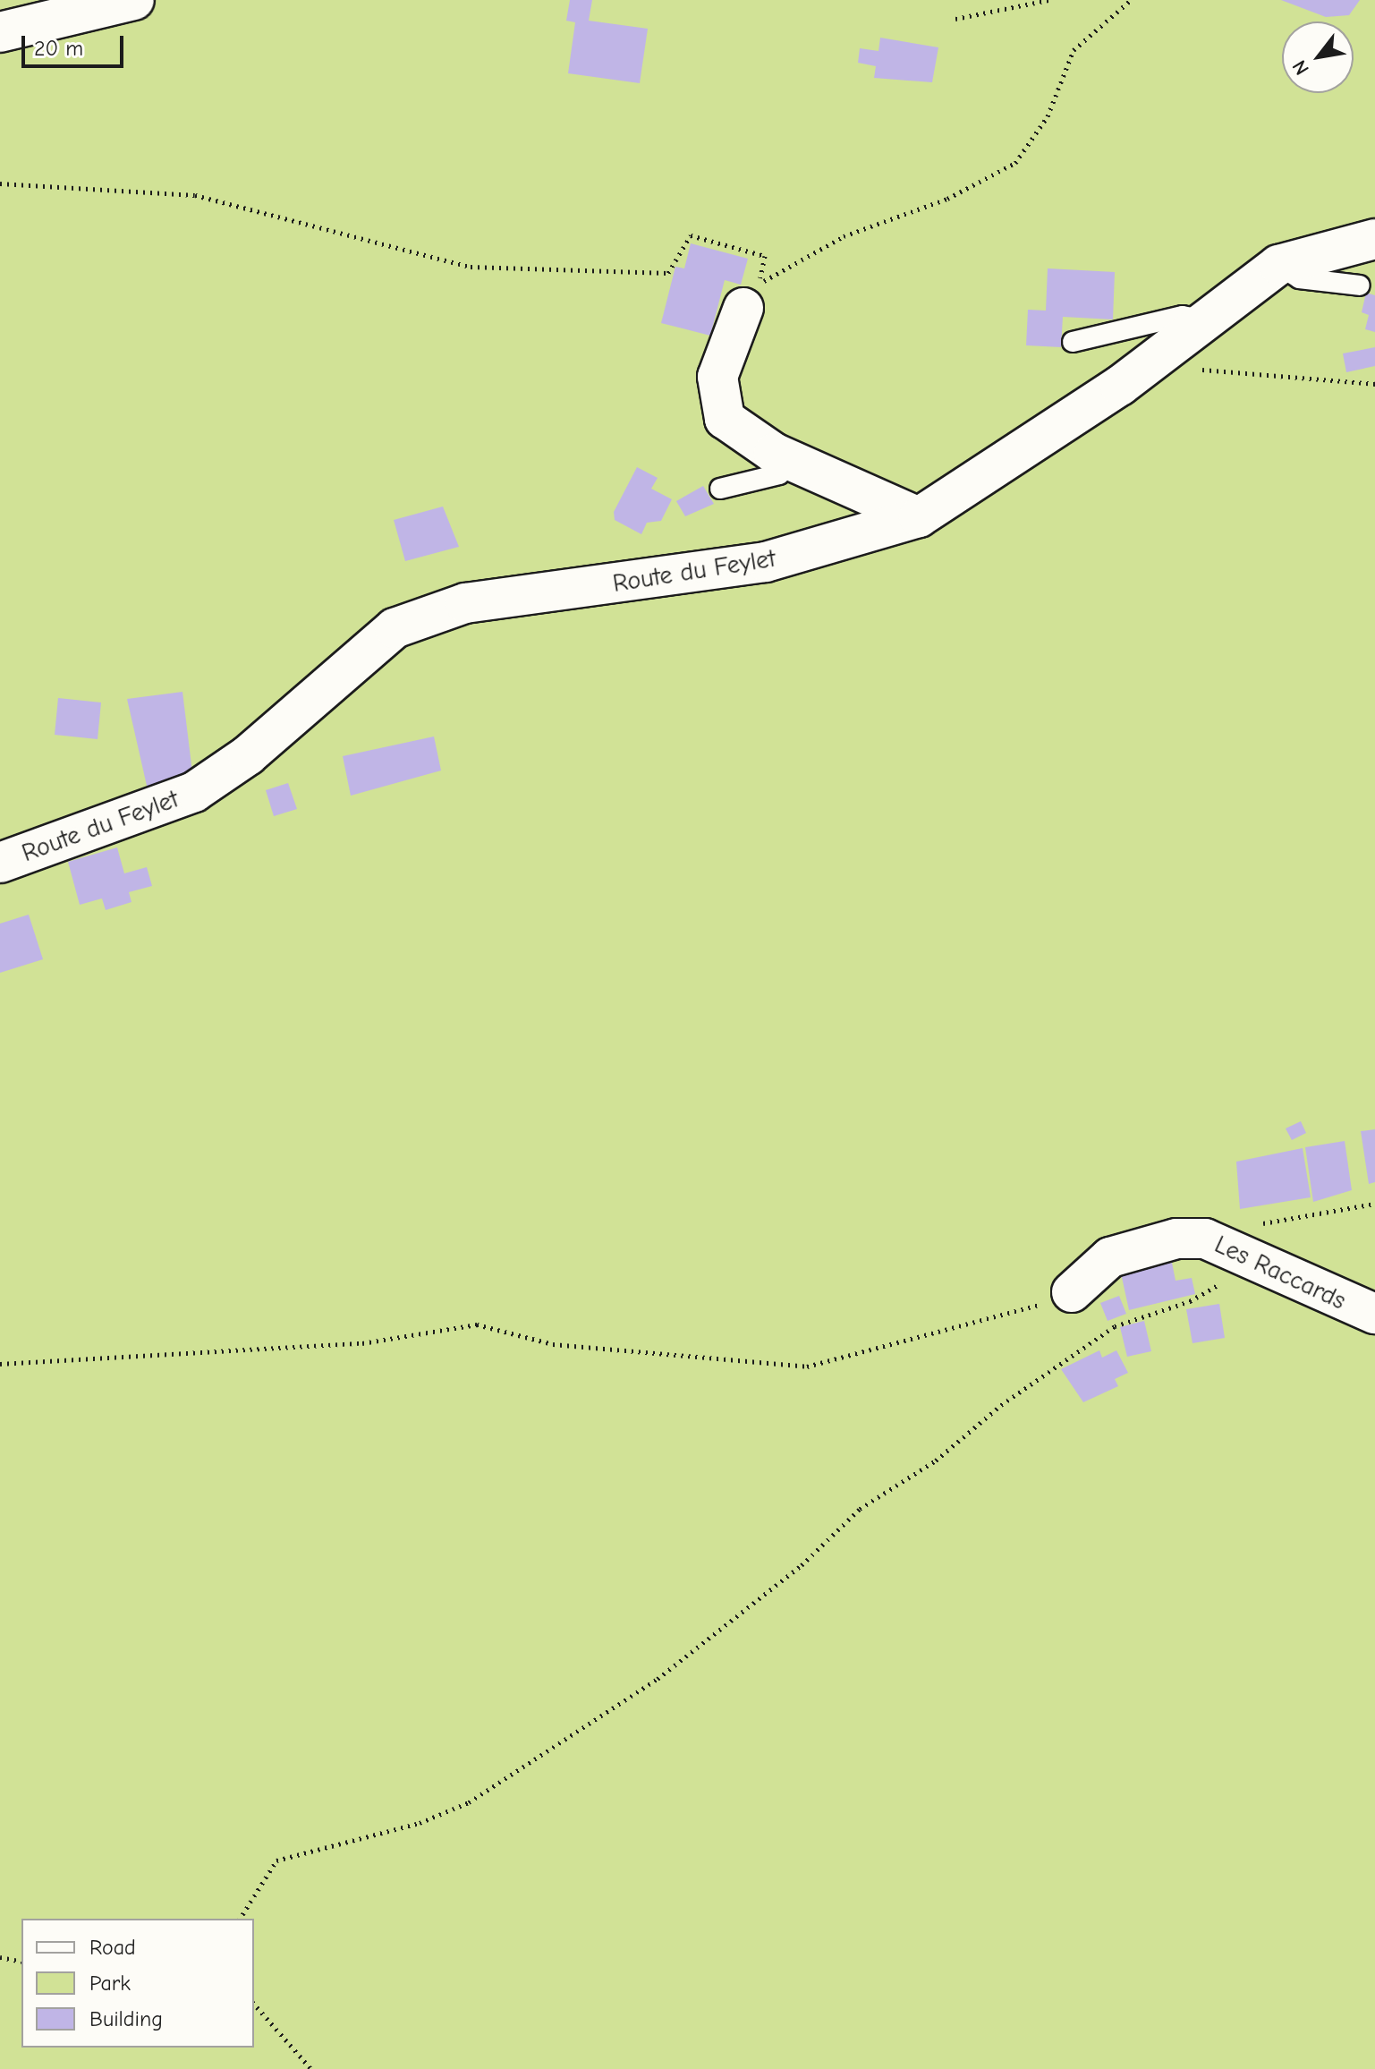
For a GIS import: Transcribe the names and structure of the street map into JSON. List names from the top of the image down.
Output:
{
  "streets": {
    "street": ["Route du Feylet", "Les Raccards"]
  },
  "legend": ["Road", "Park", "Building"],
  "scale_bar": "20 m",
  "north": "bottom left"
}
